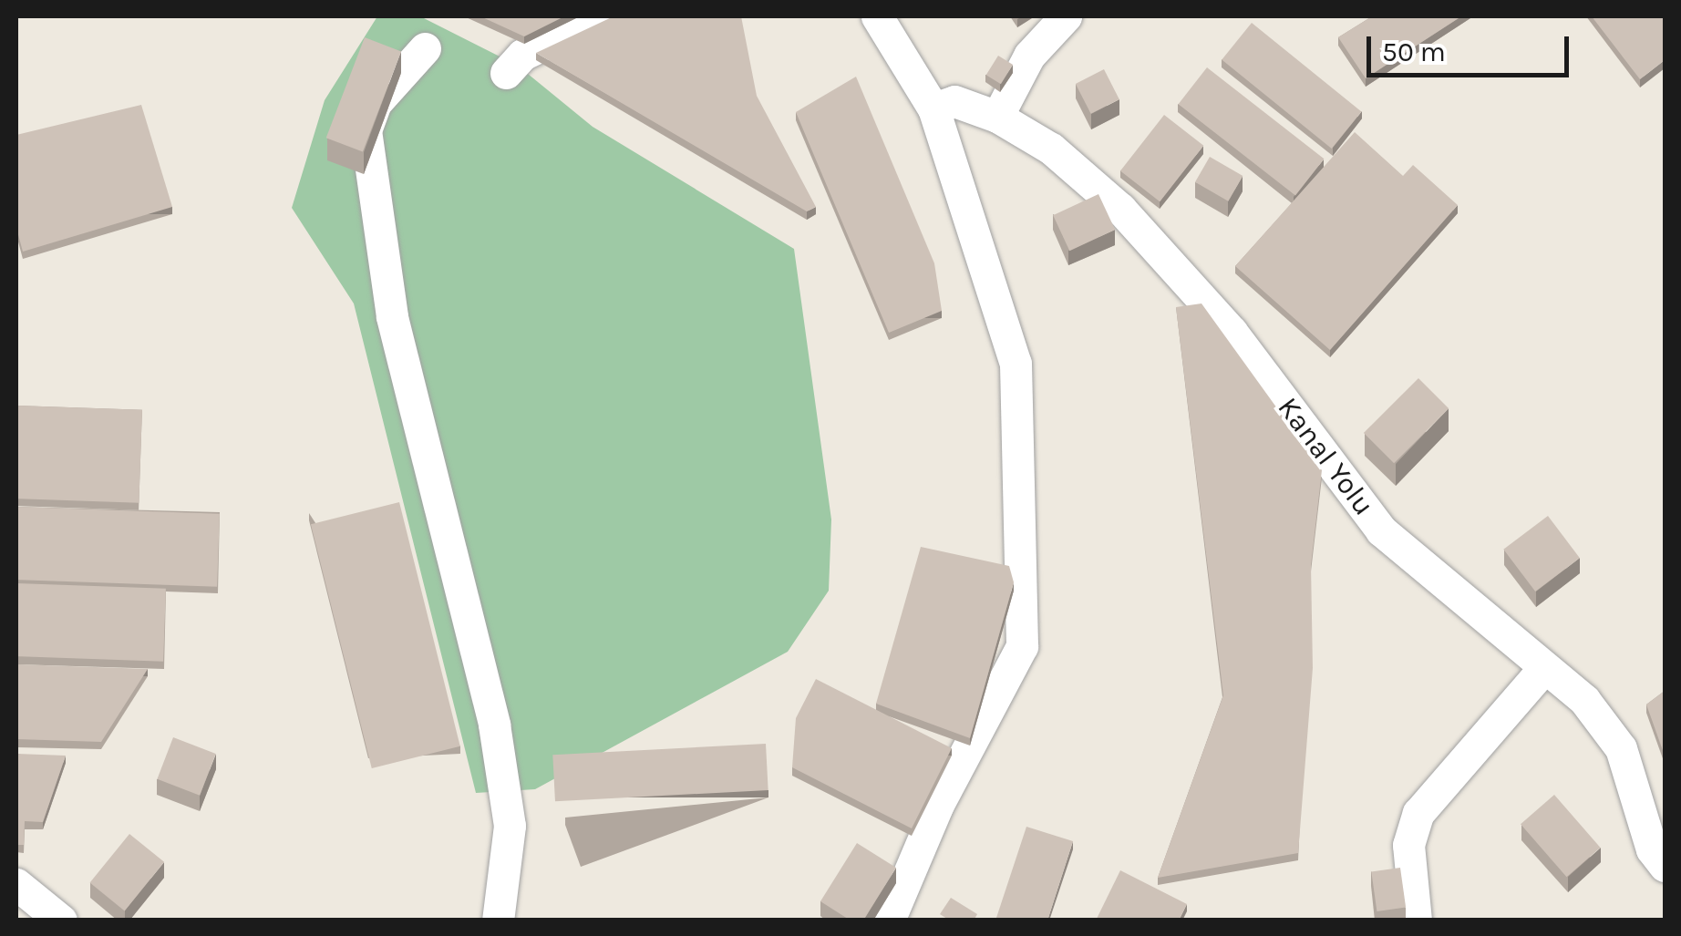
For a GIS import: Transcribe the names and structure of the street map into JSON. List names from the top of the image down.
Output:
{
  "streets": {
    "street": ["Kanal Yolu"]
  },
  "scale_bar": "50 m"
}
